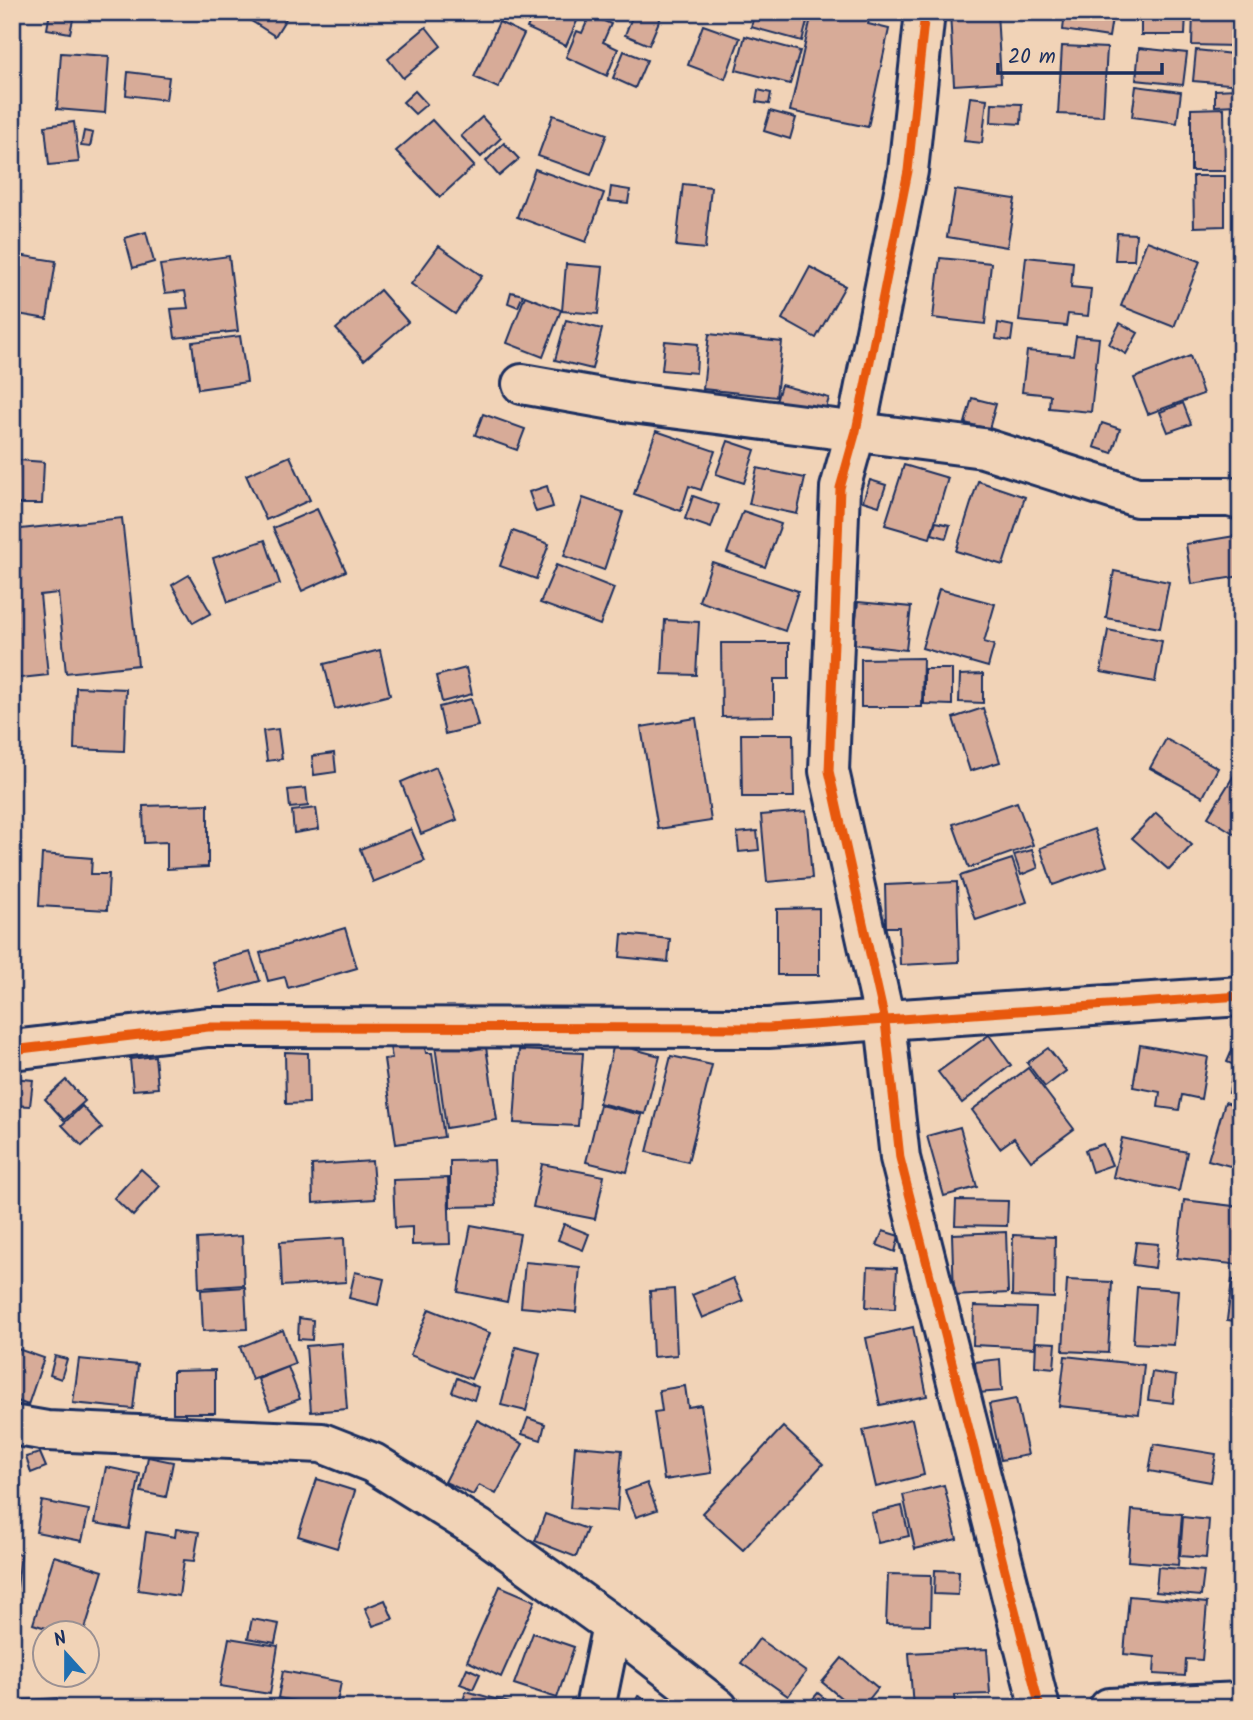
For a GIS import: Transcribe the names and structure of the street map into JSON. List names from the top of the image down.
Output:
{
  "scale_bar": "20 m",
  "north": "top"
}
